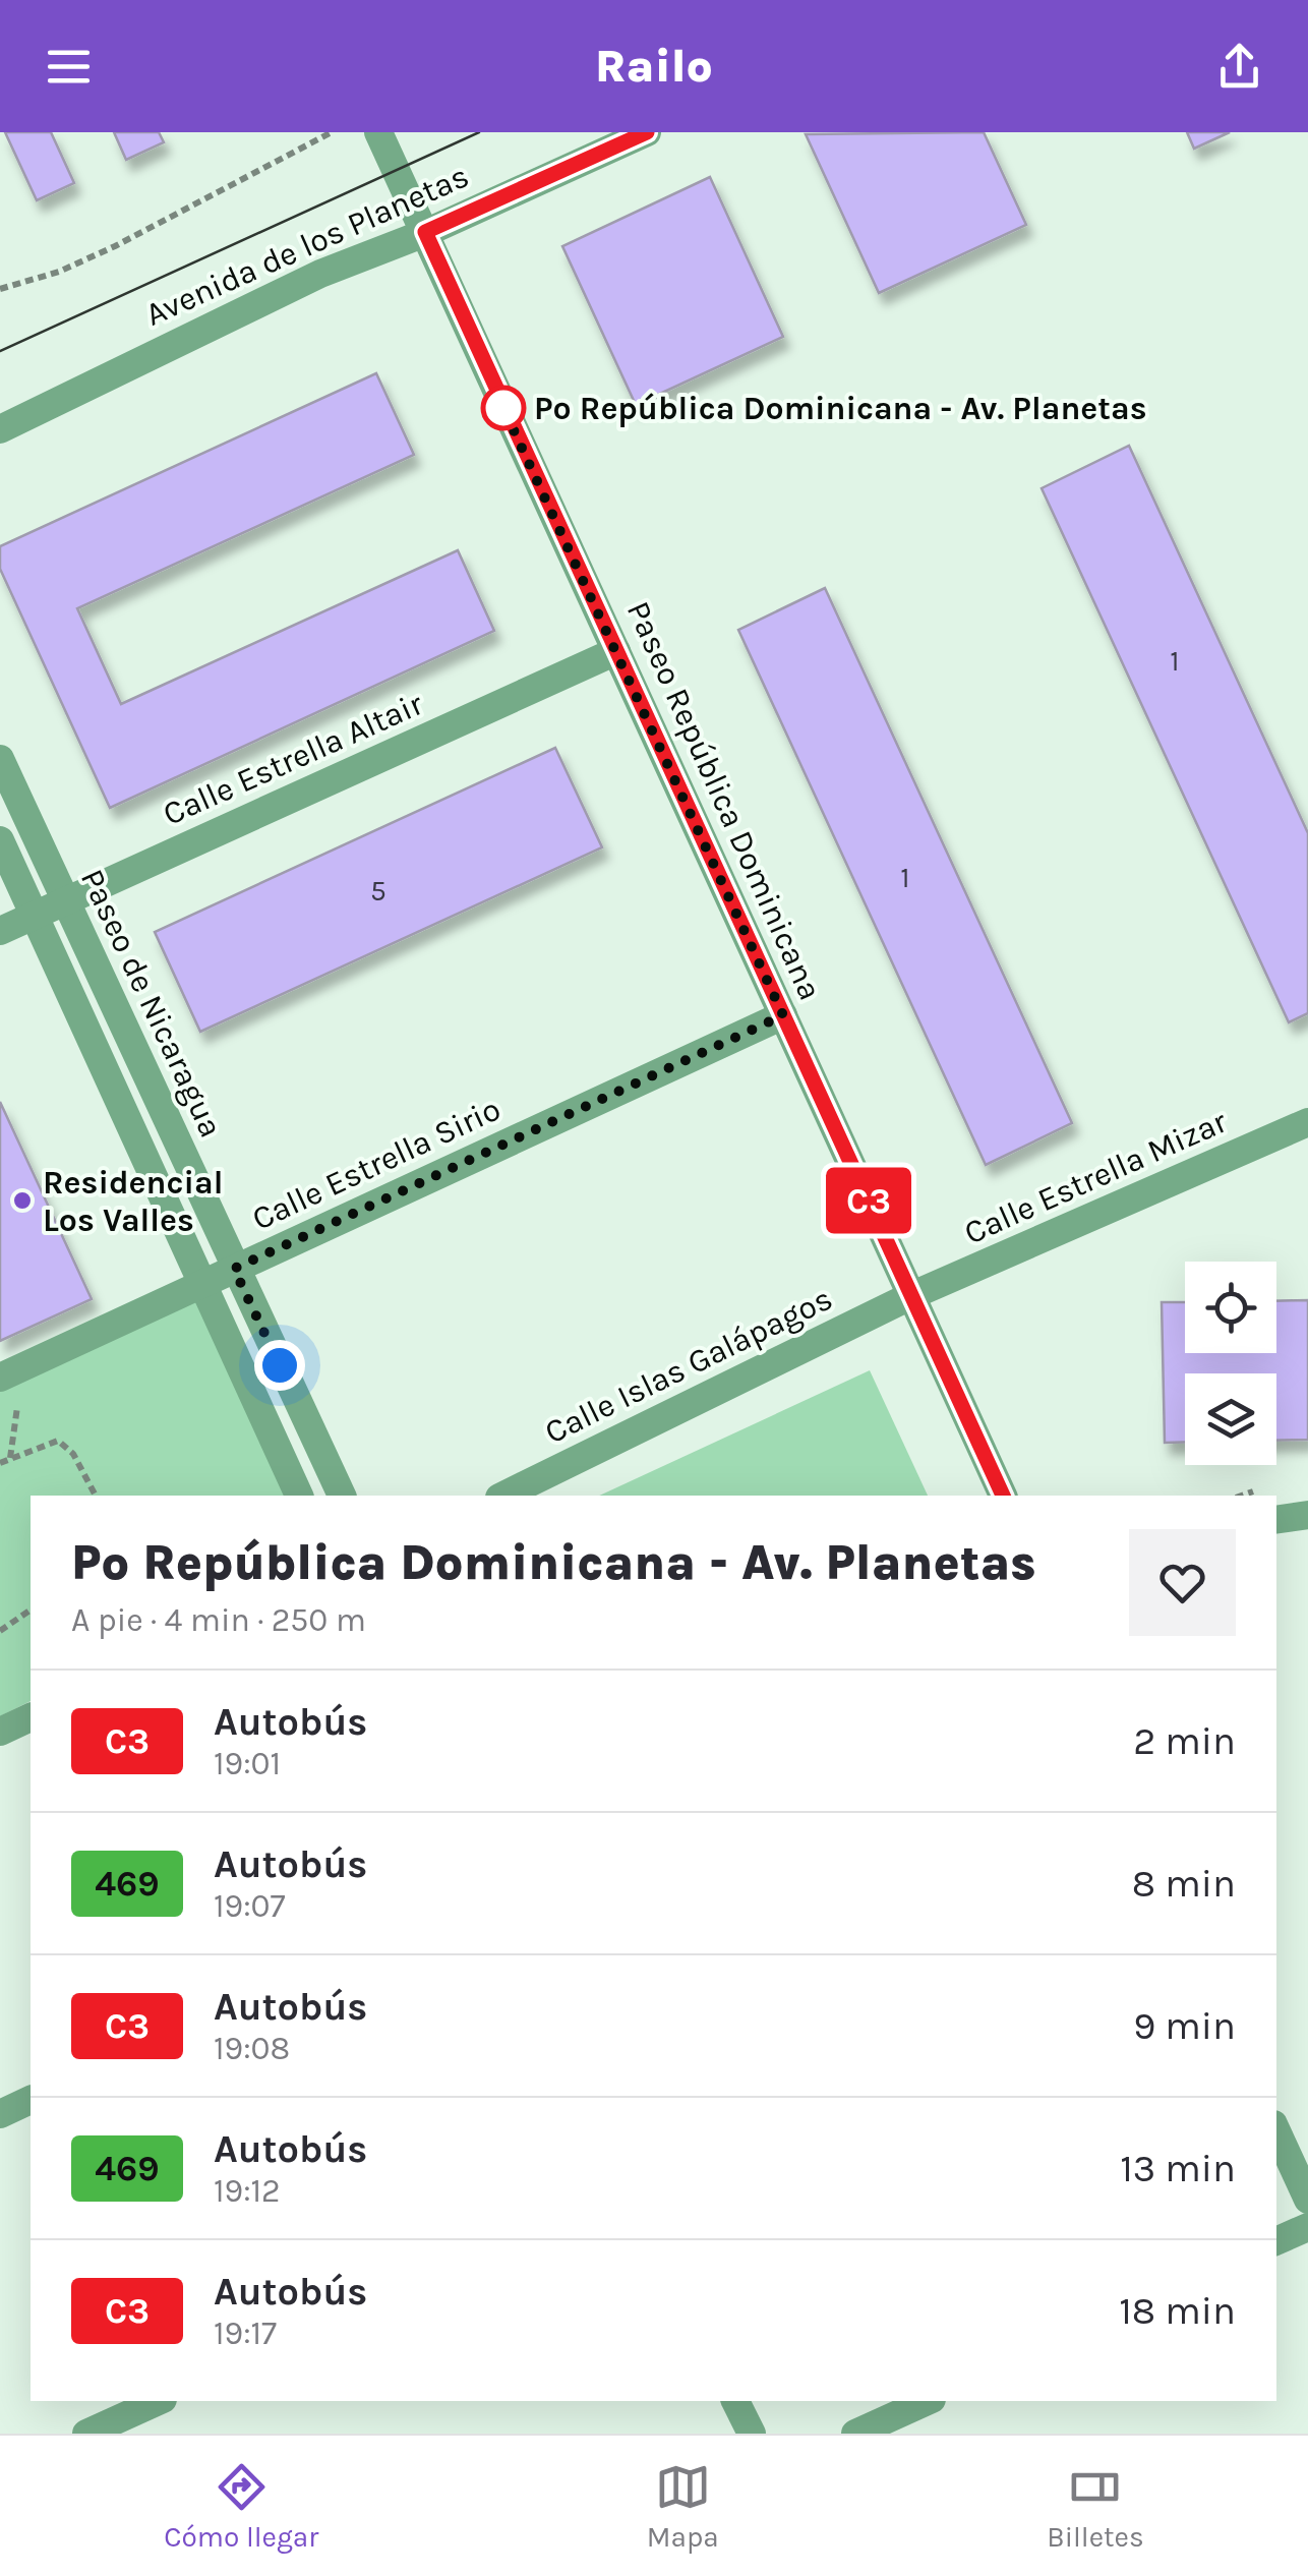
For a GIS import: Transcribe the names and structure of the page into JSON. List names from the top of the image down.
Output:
{
  "streets": {
    "street": [
      "Avenida de los Planetas",
      "Calle Estrella Altair",
      "Paseo República Dominicana",
      "Paseo de Nicaragua",
      "Calle Estrella Sirio",
      "Calle Estrella Mizar",
      "Calle Islas Galápagos"
    ]
  },
  "crossings": [
    ["Avenida de los Planetas", "Paseo República Dominicana"],
    ["Calle Estrella Altair", "Paseo República Dominicana"],
    ["Calle Estrella Altair", "Paseo de Nicaragua"],
    ["Paseo República Dominicana", "Calle Estrella Sirio"],
    ["Paseo República Dominicana", "Calle Estrella Mizar"],
    ["Paseo República Dominicana", "Calle Islas Galápagos"],
    ["Paseo de Nicaragua", "Calle Estrella Sirio"],
    ["Calle Estrella Mizar", "Calle Islas Galápagos"]
  ],
  "places": ["Pº República Dominicana - Av. Planetas", "Residencial Los Valles"],
  "lines": ["bus line C3"],
  "house_numbers": ["1", "1", "5"],
  "page": {
    "header": "Railo",
    "on_map": "C3",
    "heading": ["Pº República Dominicana - Av. Planetas", "A pie · 4 min · 250 m"],
    "list": [
      {
        "mark": "C3",
        "name": "Autobús",
        "note": "19:01",
        "value": "2 min"
      },
      {
        "mark": "469",
        "name": "Autobús",
        "note": "19:07",
        "value": "8 min"
      },
      {
        "mark": "C3",
        "name": "Autobús",
        "note": "19:08",
        "value": "9 min"
      },
      {
        "mark": "469",
        "name": "Autobús",
        "note": "19:12",
        "value": "13 min"
      },
      {
        "mark": "C3",
        "name": "Autobús",
        "note": "19:17",
        "value": "18 min"
      }
    ],
    "tabs": ["Cómo llegar", "Mapa", "Billetes"]
  }
}
